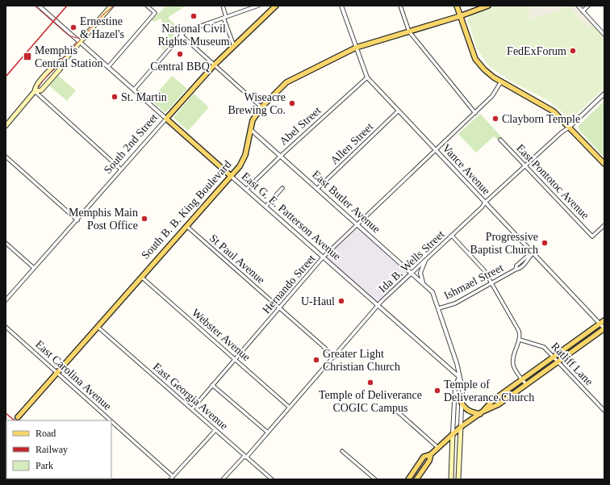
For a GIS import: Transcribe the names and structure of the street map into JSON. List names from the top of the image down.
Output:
{
  "streets": {
    "main road": ["South 2nd Street", "South B. B. King Boulevard", "East G. E. Patterson Avenue"],
    "street": [
      "Abel Street",
      "Allen Street",
      "Vance Avenue",
      "East Pontotoc Avenue",
      "East Butler Avenue",
      "St Paul Avenue",
      "Ida B. Wells Street",
      "Ishmael Street",
      "Hernando Street",
      "Webster Avenue",
      "Ratliff Lane",
      "East Carolina Avenue",
      "East Georgia Avenue"
    ]
  },
  "crossings": [
    ["Abel Street", "Vance Avenue"],
    ["Abel Street", "East Butler Avenue"],
    ["Abel Street", "East G. E. Patterson Avenue"],
    ["South 2nd Street", "East G. E. Patterson Avenue"],
    ["Allen Street", "Vance Avenue"],
    ["Allen Street", "East Butler Avenue"],
    ["Vance Avenue", "South B. B. King Boulevard"],
    ["Vance Avenue", "Ida B. Wells Street"],
    ["Vance Avenue", "Ishmael Street"],
    ["Vance Avenue", "Hernando Street"],
    ["East Pontotoc Avenue", "Ida B. Wells Street"],
    ["East Butler Avenue", "South B. B. King Boulevard"],
    ["East Butler Avenue", "East G. E. Patterson Avenue"],
    ["East Butler Avenue", "Ida B. Wells Street"],
    ["East Butler Avenue", "Ishmael Street"],
    ["East Butler Avenue", "Hernando Street"],
    ["South B. B. King Boulevard", "East G. E. Patterson Avenue"],
    ["South B. B. King Boulevard", "St Paul Avenue"],
    ["South B. B. King Boulevard", "Webster Avenue"],
    ["South B. B. King Boulevard", "East Carolina Avenue"],
    ["South B. B. King Boulevard", "East Georgia Avenue"],
    ["East G. E. Patterson Avenue", "Ida B. Wells Street"],
    ["East G. E. Patterson Avenue", "Hernando Street"],
    ["St Paul Avenue", "Ida B. Wells Street"],
    ["St Paul Avenue", "Hernando Street"],
    ["Ida B. Wells Street", "Webster Avenue"],
    ["Ida B. Wells Street", "East Georgia Avenue"],
    ["Hernando Street", "Webster Avenue"],
    ["Hernando Street", "East Georgia Avenue"]
  ],
  "places": {
    "other": [
      "National Civil Rights Museum",
      "Ernestine & Hazel's",
      "FedExForum",
      "Central BBQ",
      "St. Martin",
      "Wiseacre Brewing Co.",
      "Clayborn Temple",
      "Memphis Main Post Office",
      "Progressive Baptist Church",
      "U-Haul",
      "Greater Light Christian Church",
      "Temple of Deliverance COGIC Campus",
      "Temple of Deliverance Church"
    ],
    "transit": ["Memphis Central Station"]
  },
  "legend": ["Road", "Railway", "Park"]
}
